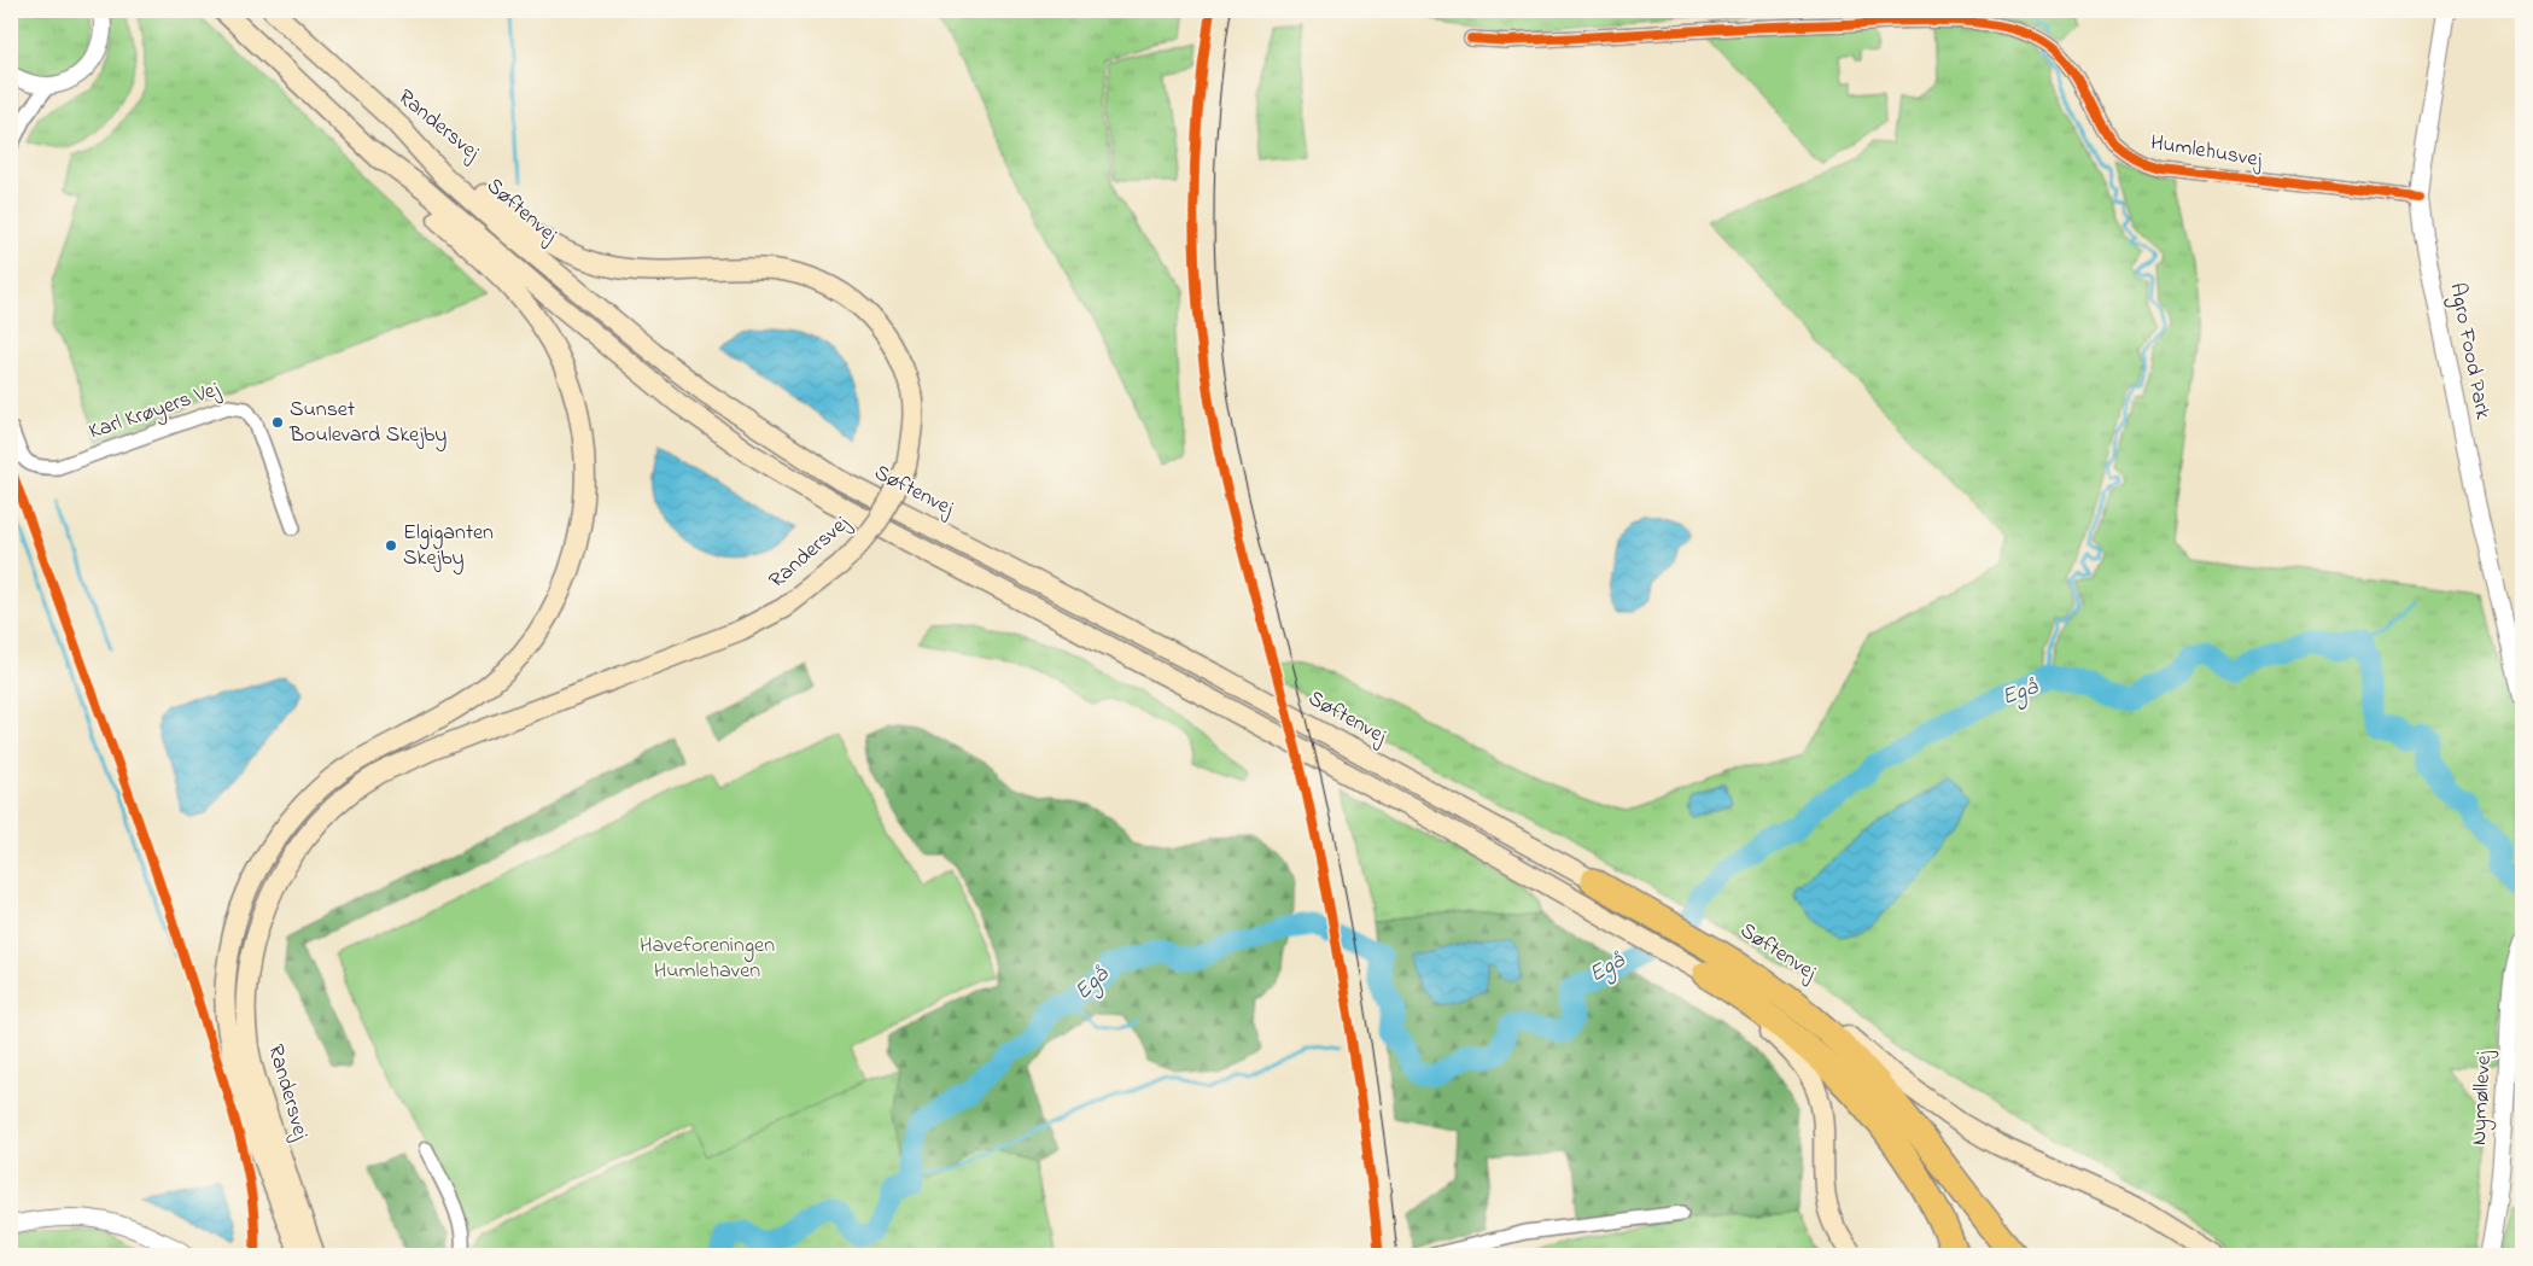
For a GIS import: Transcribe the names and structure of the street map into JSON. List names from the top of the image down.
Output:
{
  "streets": {
    "main road": ["Randersvej", "Søftenvej"],
    "street": [
      "Humlehusvej",
      "Agro Food Park",
      "Karl Krøyers Vej",
      "Nymøllevej"
    ]
  },
  "crossings": [
    ["Randersvej", "Søftenvej"],
    ["Humlehusvej", "Agro Food Park"]
  ],
  "water": ["Egå"],
  "parks": ["Haveforeningen Humlehaven"],
  "places": ["Sunset Boulevard Skejby", "Elgiganten Skejby"]
}
